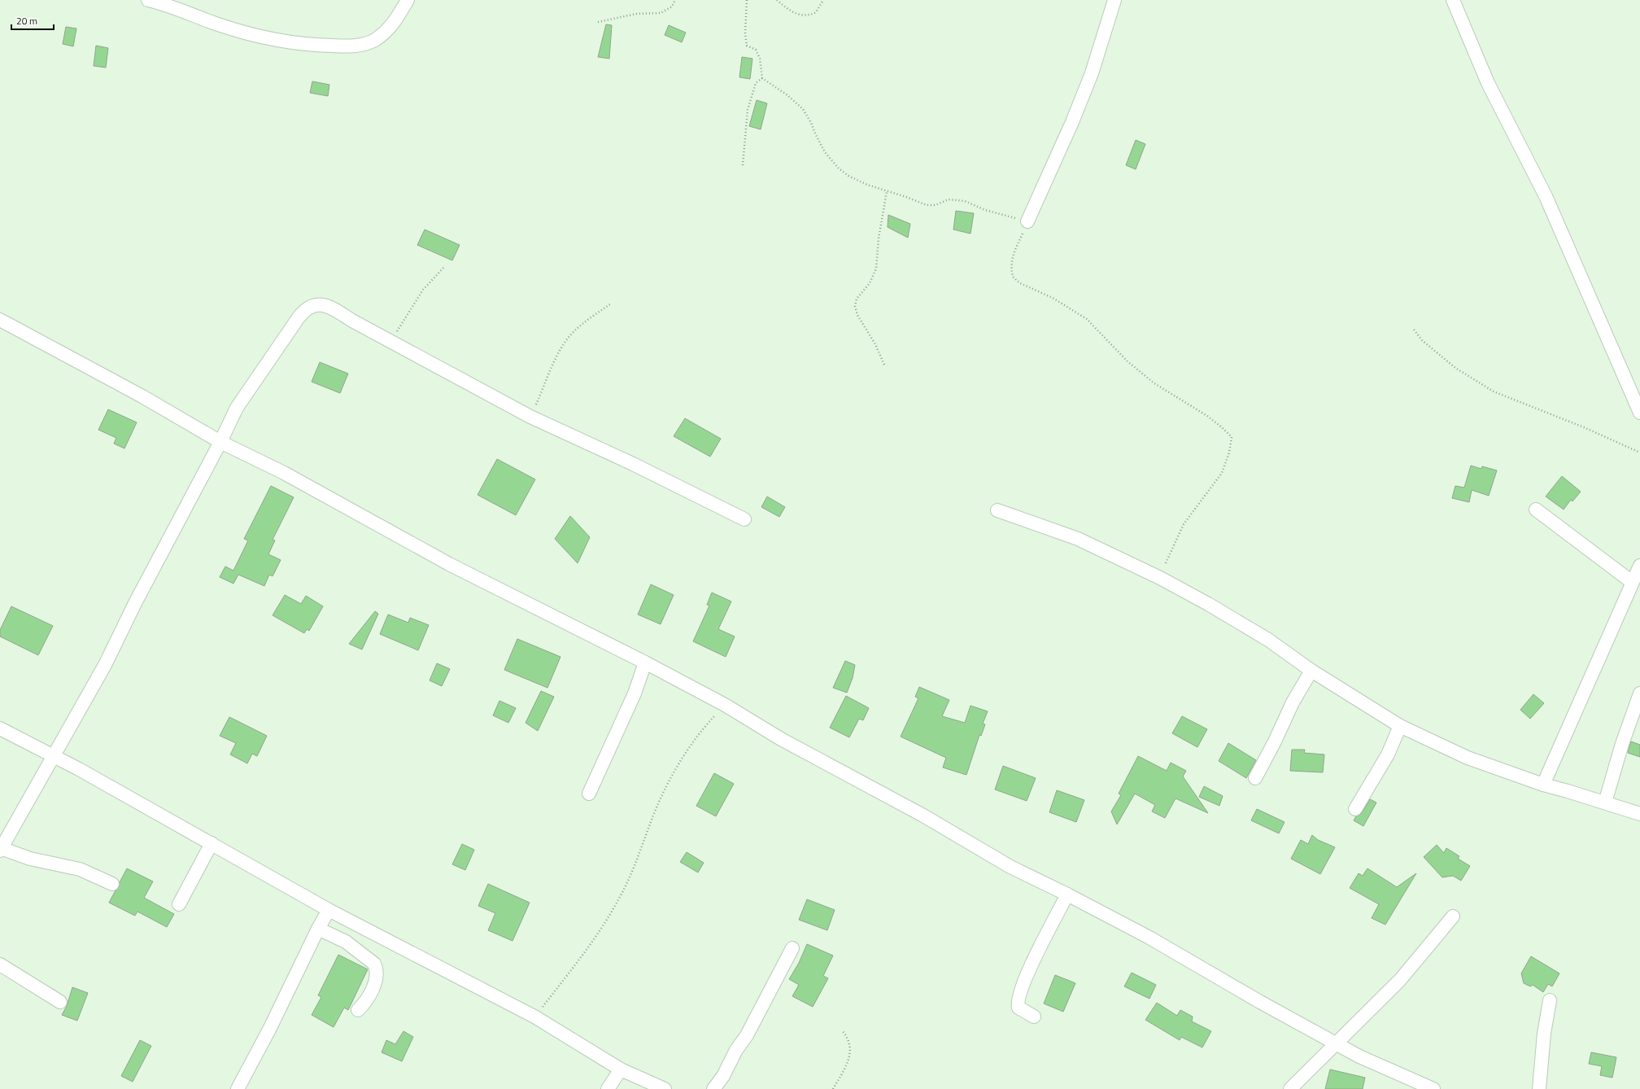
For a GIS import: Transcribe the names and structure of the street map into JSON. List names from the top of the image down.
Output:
{
  "scale_bar": "20 m"
}
